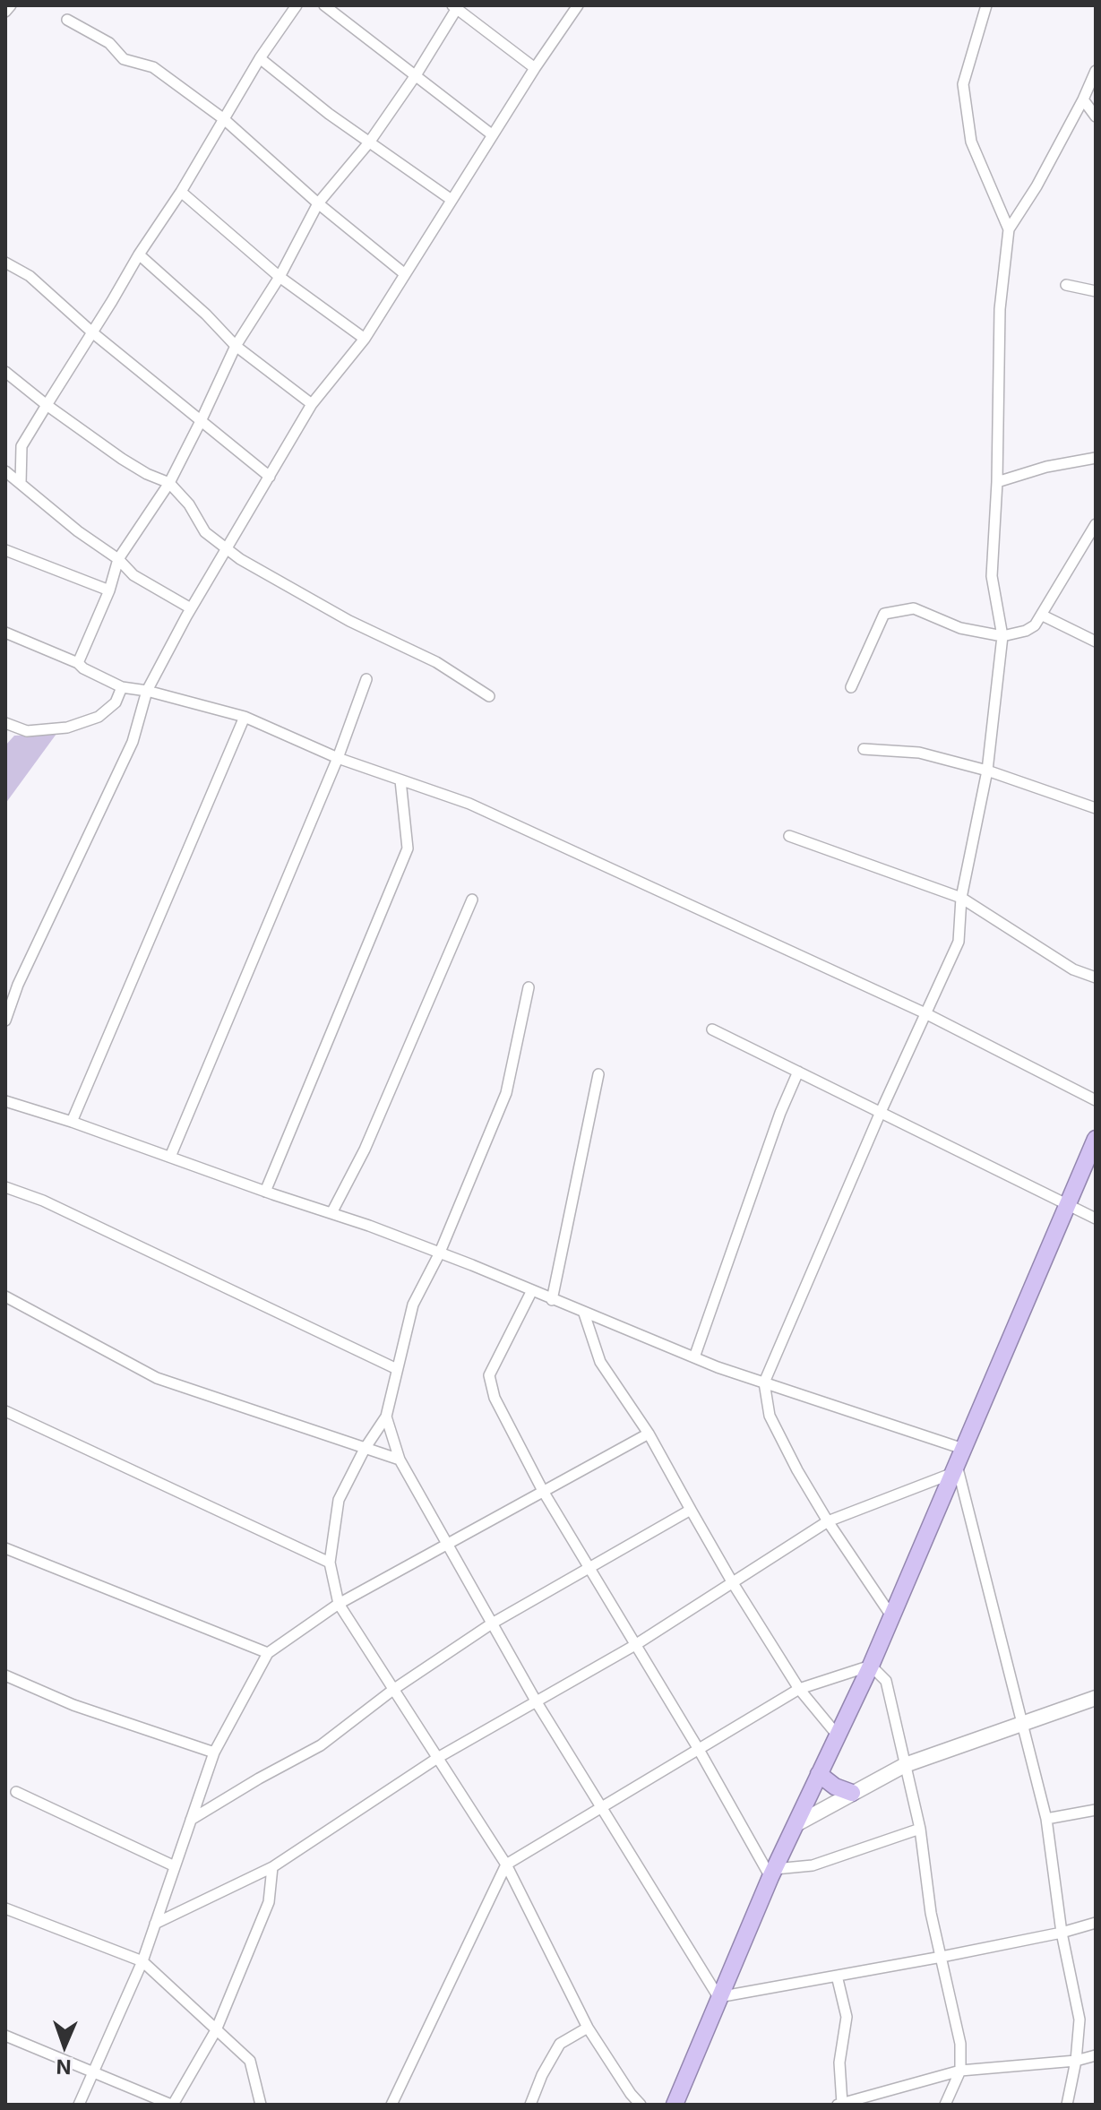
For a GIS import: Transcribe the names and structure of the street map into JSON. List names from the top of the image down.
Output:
{
  "north": "bottom"
}
